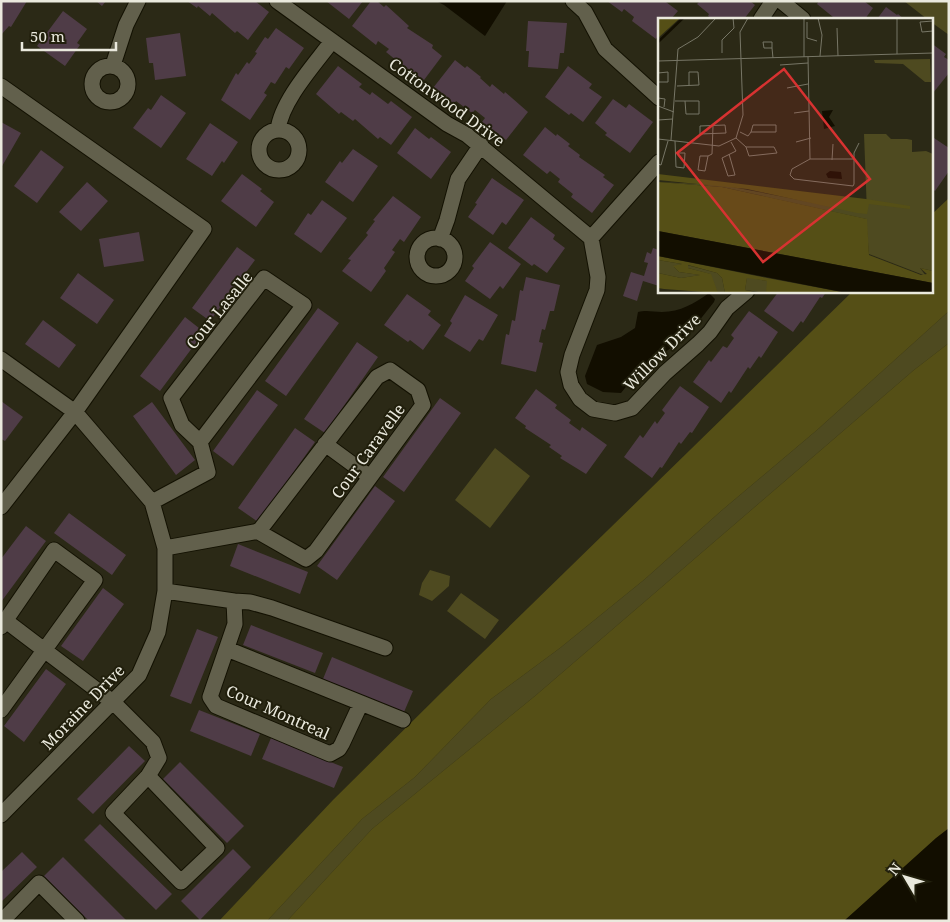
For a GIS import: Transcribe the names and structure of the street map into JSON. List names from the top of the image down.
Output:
{
  "streets": {
    "street": [
      "Cottonwood Drive",
      "Cour Lasalle",
      "Willow Drive",
      "Cour Caravelle",
      "Moraine Drive",
      "Cour Montreal"
    ]
  },
  "crossings": [
    ["Cottonwood Drive", "Willow Drive"]
  ],
  "scale_bar": "50 m",
  "north": "top left"
}
